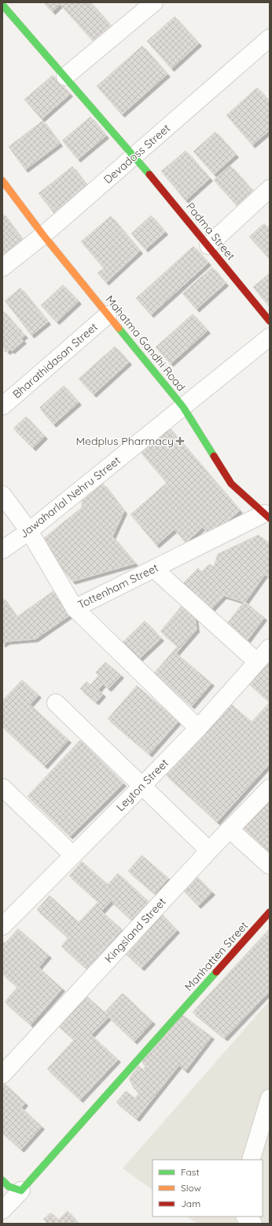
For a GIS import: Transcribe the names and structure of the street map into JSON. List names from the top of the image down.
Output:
{
  "streets": {
    "street": [
      "Devadoss Street",
      "Padma Street",
      "Mahatma Gandhi Road",
      "Bharathidasan Street",
      "Jawaharlal Nehru Street",
      "Tottenham Street",
      "Leyton Street",
      "Kingsland Street",
      "Manhatten Street"
    ]
  },
  "crossings": [
    ["Devadoss Street", "Padma Street"],
    ["Devadoss Street", "Mahatma Gandhi Road"],
    ["Mahatma Gandhi Road", "Bharathidasan Street"],
    ["Mahatma Gandhi Road", "Jawaharlal Nehru Street"],
    ["Mahatma Gandhi Road", "Tottenham Street"],
    ["Jawaharlal Nehru Street", "Tottenham Street"]
  ],
  "places": {
    "health": ["Medplus Pharmacy"]
  },
  "legend": ["Fast", "Slow", "Jam"]
}
